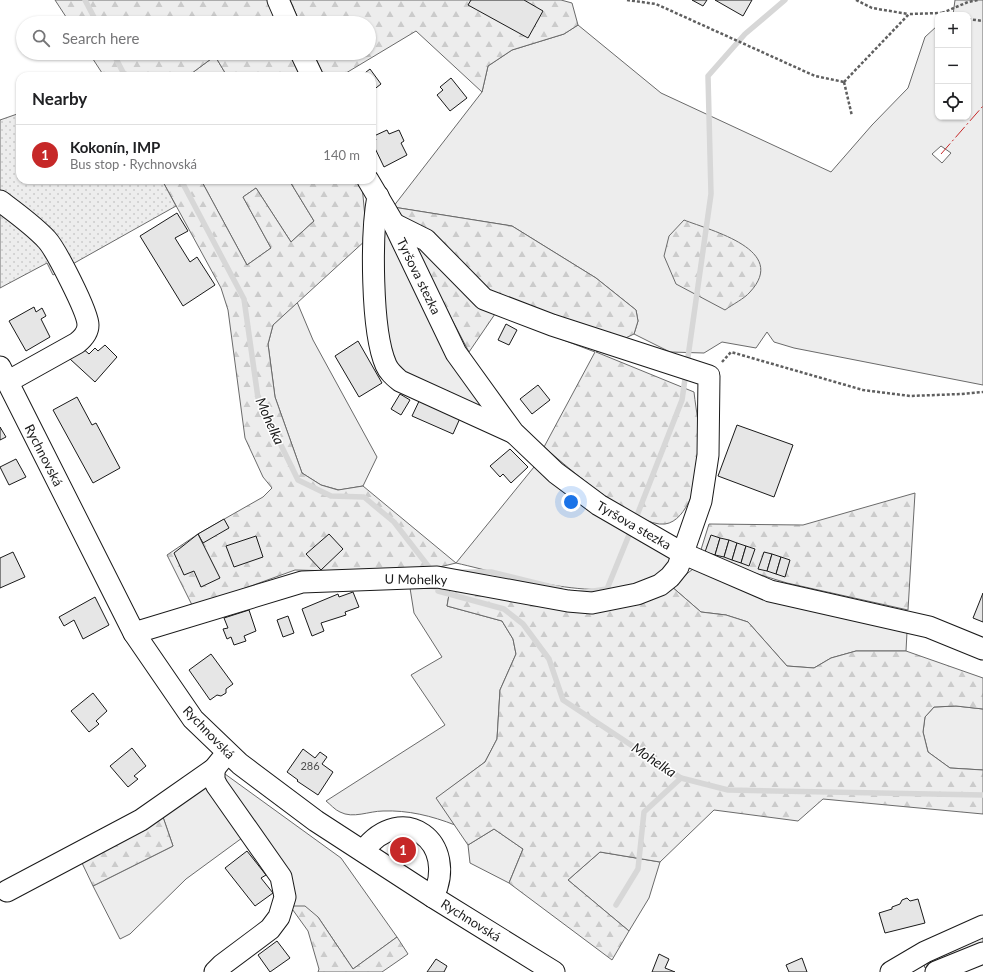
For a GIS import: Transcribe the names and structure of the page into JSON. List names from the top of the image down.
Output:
{
  "streets": {
    "street": ["Tyršova stezka", "Rychnovská", "U Mohelky"]
  },
  "crossings": [
    ["Tyršova stezka", "U Mohelky"],
    ["Rychnovská", "U Mohelky"]
  ],
  "water": ["Mohelka"],
  "house_numbers": ["286"],
  "page": {
    "map_buttons": ["+", "−"],
    "search": "Search here",
    "heading": "Nearby",
    "list": [
      {
        "mark": "1",
        "name": "Kokonín, IMP",
        "note": "Bus stop · Rychnovská",
        "value": "140 m"
      }
    ],
    "pins": "1"
  }
}
